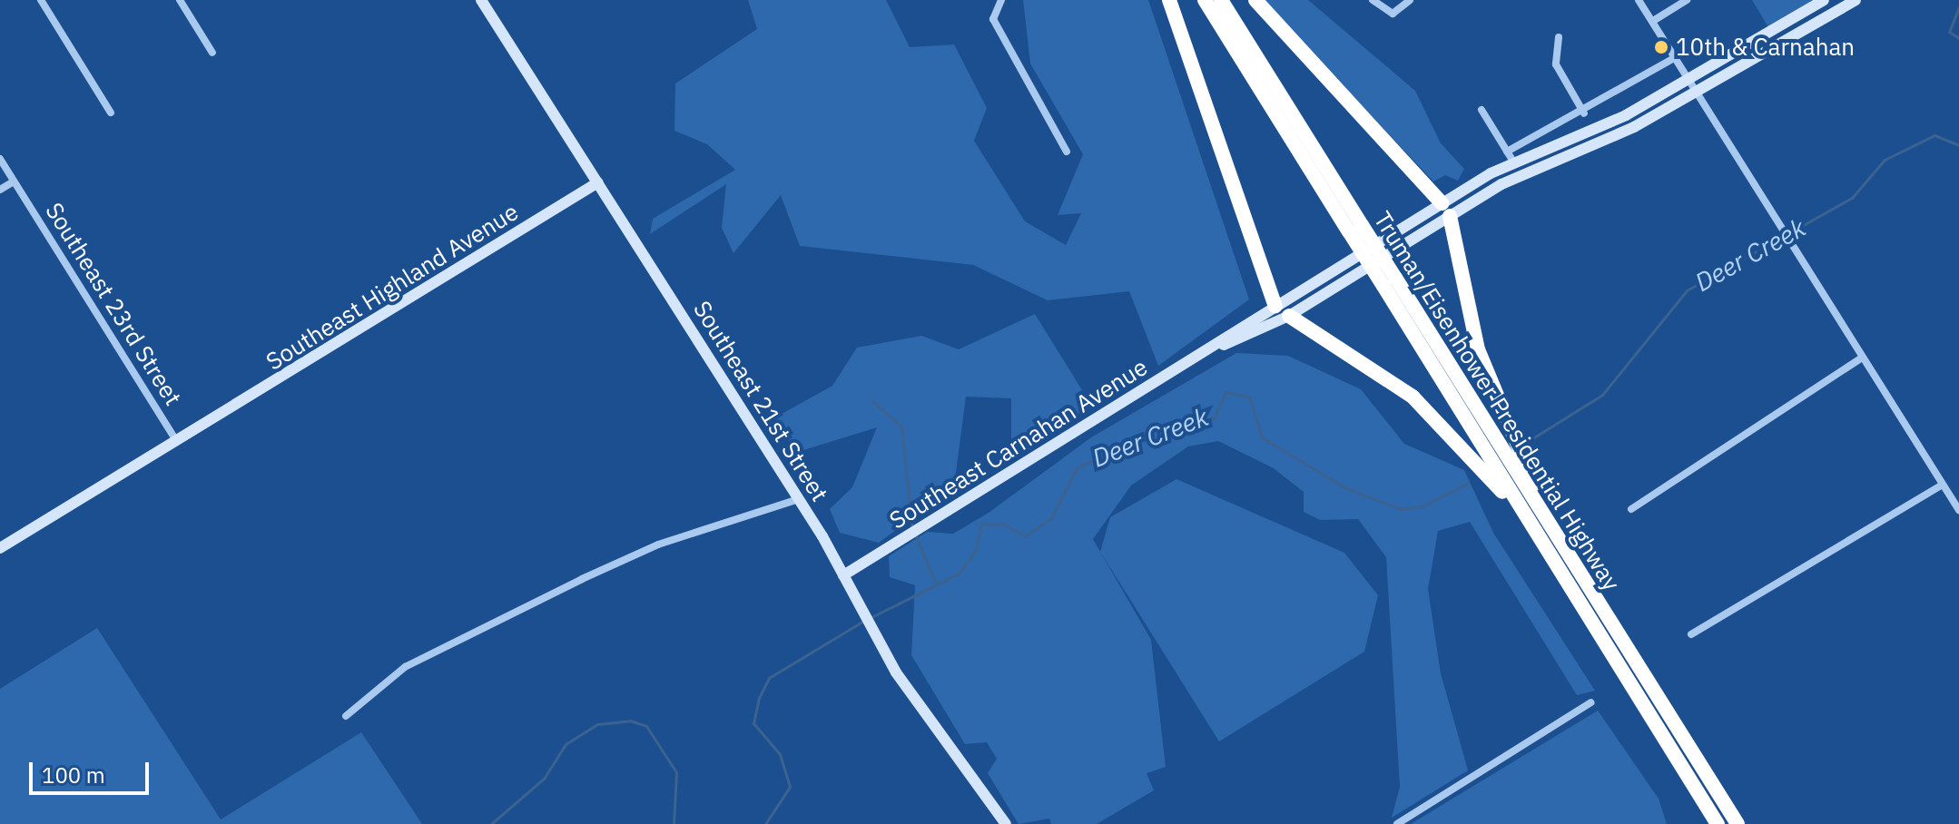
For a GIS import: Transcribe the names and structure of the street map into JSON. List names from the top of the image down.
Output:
{
  "streets": {
    "highway": ["Truman/Eisenhower Presidential Highway"],
    "street": [
      "Southeast Highland Avenue",
      "Southeast 23rd Street",
      "Southeast 21st Street",
      "Southeast Carnahan Avenue"
    ]
  },
  "crossings": [
    ["Southeast Highland Avenue", "Southeast 23rd Street"],
    ["Southeast Highland Avenue", "Southeast 21st Street"],
    ["Southeast 21st Street", "Southeast Carnahan Avenue"]
  ],
  "water": ["Deer Creek"],
  "places": ["10th & Carnahan"],
  "scale_bar": "100 m"
}
